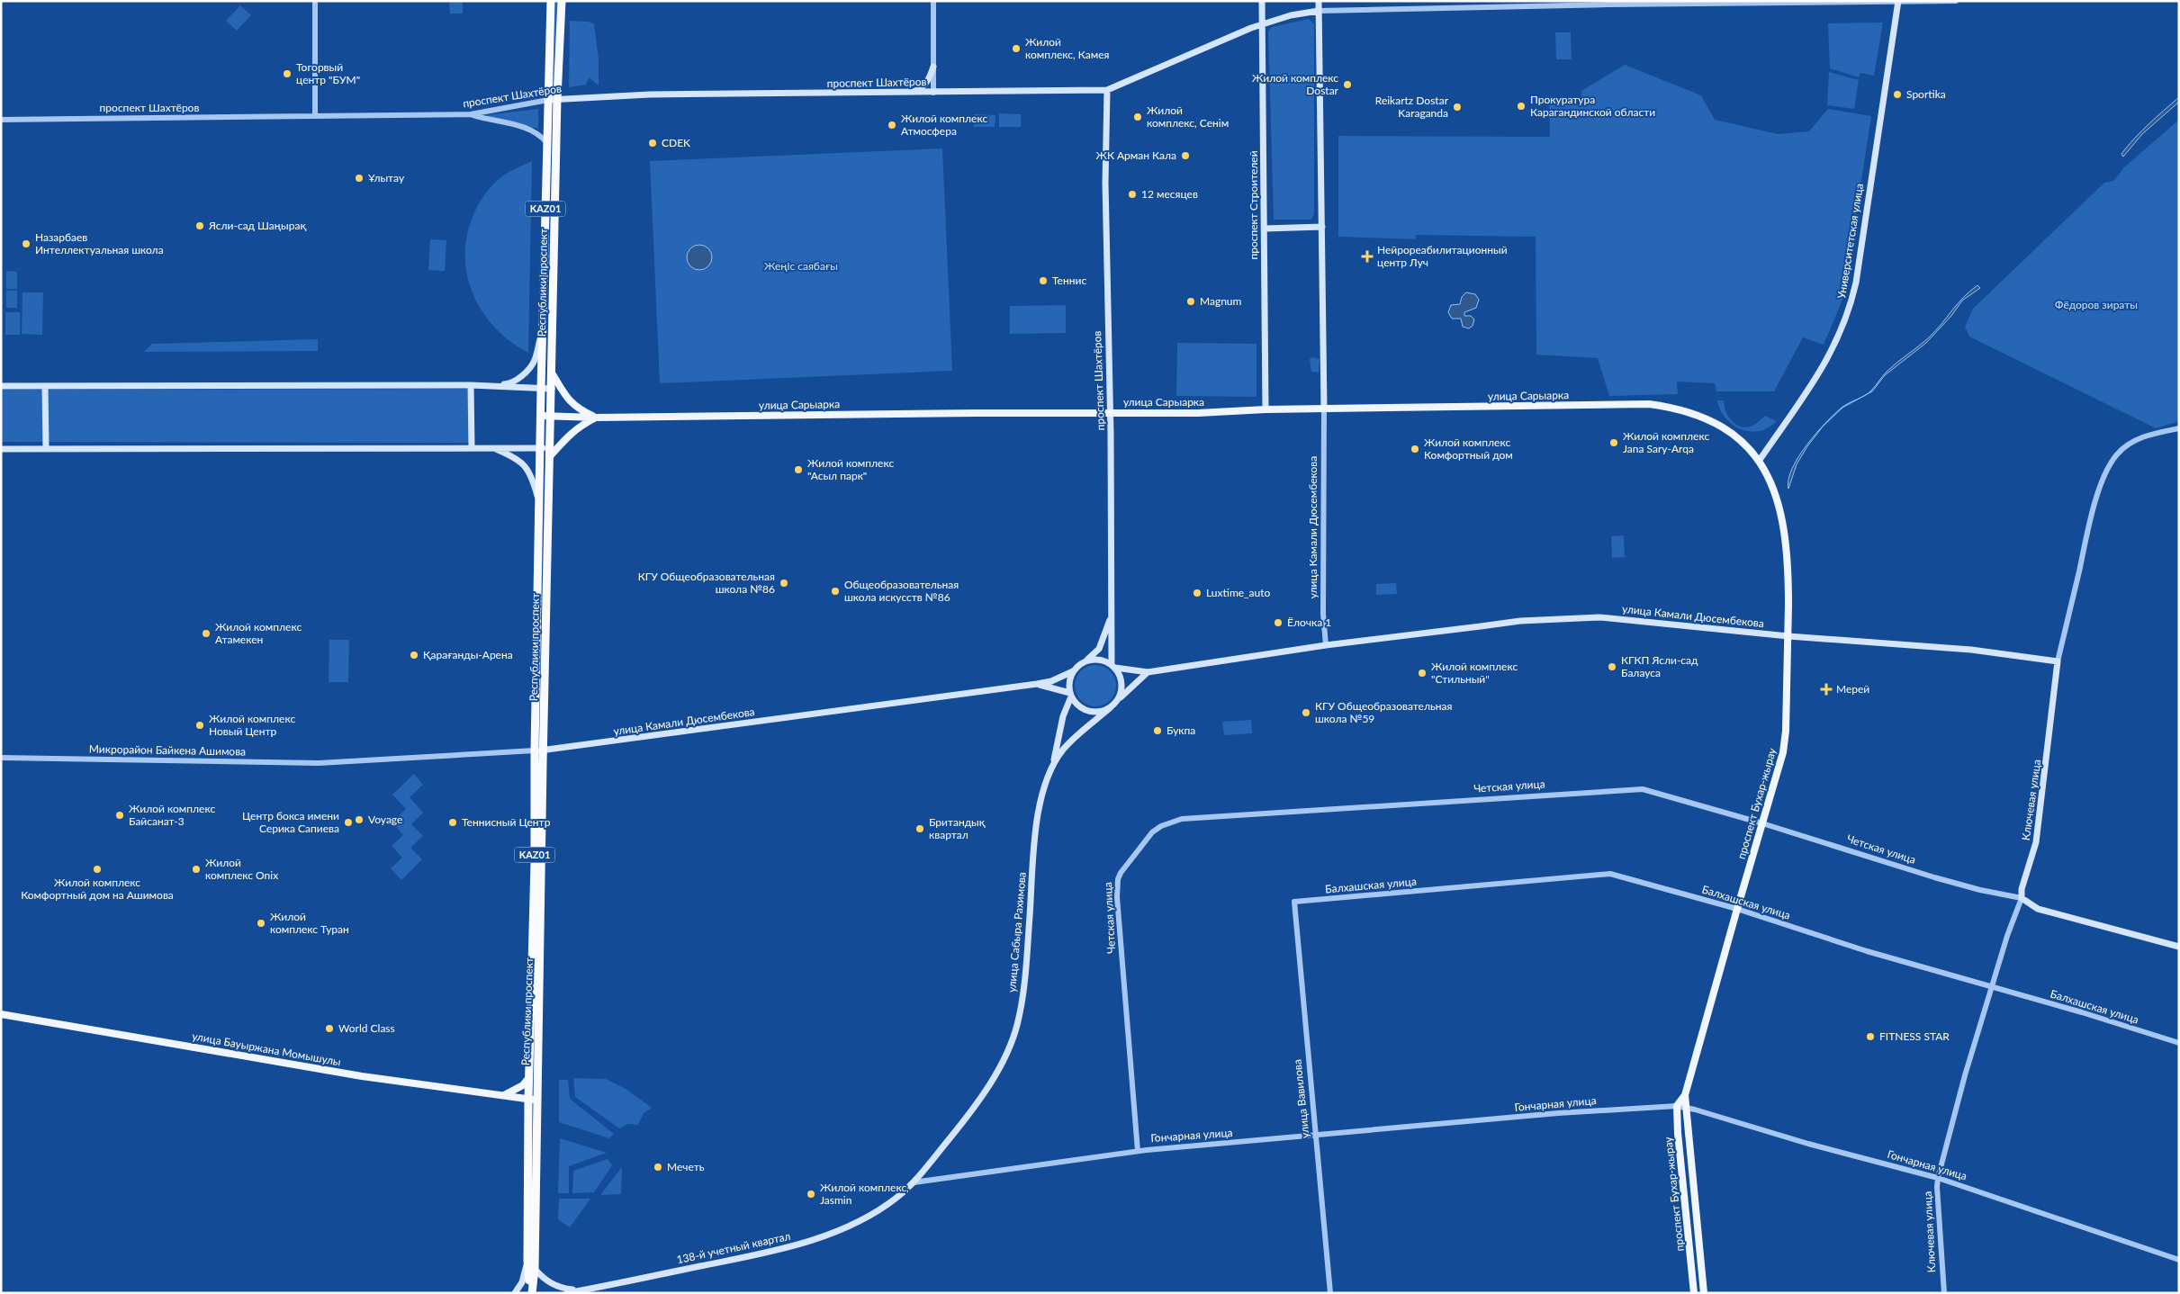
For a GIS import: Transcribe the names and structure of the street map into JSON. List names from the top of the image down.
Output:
{
  "streets": {
    "highway": ["KАZ01", "Республики проспект"],
    "main road": [
      "проспект Шахтёров",
      "проспект Строителей",
      "Университетская улица",
      "улица Сарыарка",
      "улица Камали Дюсембекова",
      "Четская улица",
      "Ключевая улица",
      "проспект Бухар-жырау",
      "улица Сабыра Рахимова",
      "улица Бауыржана Момышулы",
      "138-й учетный квартал"
    ],
    "street": [
      "Микрорайон Байкена Ашимова",
      "Балхашская улица",
      "улица Вавилова",
      "Гончарная улица"
    ]
  },
  "crossings": [
    ["проспект Шахтёров", "проспект Строителей"],
    ["проспект Шахтёров", "Университетская улица"],
    ["проспект Шахтёров", "Республики проспект"],
    ["проспект Шахтёров", "улица Сарыарка"],
    ["проспект Шахтёров", "улица Камали Дюсембекова"],
    ["проспект Строителей", "улица Сарыарка"],
    ["Университетская улица", "улица Сарыарка"],
    ["Университетская улица", "проспект Бухар-жырау"],
    ["Республики проспект", "улица Сарыарка"],
    ["Республики проспект", "улица Камали Дюсембекова"],
    ["Республики проспект", "улица Бауыржана Момышулы"],
    ["улица Сарыарка", "улица Камали Дюсембекова"],
    ["улица Сарыарка", "проспект Бухар-жырау"],
    ["улица Камали Дюсембекова", "Микрорайон Байкена Ашимова"],
    ["улица Камали Дюсембекова", "Ключевая улица"],
    ["улица Камали Дюсембекова", "проспект Бухар-жырау"],
    ["Четская улица", "Ключевая улица"],
    ["Четская улица", "проспект Бухар-жырау"],
    ["Четская улица", "Гончарная улица"],
    ["Ключевая улица", "Балхашская улица"],
    ["Ключевая улица", "Гончарная улица"],
    ["проспект Бухар-жырау", "Балхашская улица"],
    ["проспект Бухар-жырау", "Гончарная улица"],
    ["Балхашская улица", "улица Вавилова"],
    ["улица Сабыра Рахимова", "Гончарная улица"],
    ["улица Сабыра Рахимова", "138-й учетный квартал"],
    ["улица Вавилова", "Гончарная улица"]
  ],
  "parks": ["Жеңіс саябағы", "Фёдоров зираты"],
  "places": {
    "other": [
      "Жилой комплекс, Камея",
      "Тогорвый центр \"БУМ\"",
      "Жилой комплекс Dostar",
      "Sportika",
      "Прокуратура Карагандинской области",
      "Reikartz Dostar Karaganda",
      "Жилой комплекс, Сенiм",
      "Жилой комплекс Атмосфера",
      "CDEK",
      "ЖК Арман Кала",
      "Ұлытау",
      "12 месяцев",
      "Ясли-сад Шаңырақ",
      "Назарбаев Интеллектуальная школа",
      "Теннис",
      "Magnum",
      "Жилой комплекс Jana Sary-Arqa",
      "Жилой комплекс Комфортный дом",
      "Жилой комплекс \"Асыл парк\"",
      "КГУ Общеобразовательная школа №86",
      "Общеобразовательная школа искусств №86",
      "Luxtime_auto",
      "Ёлочка 1",
      "Жилой комплекс Атамекен",
      "Қарағанды-Арена",
      "КГКП Ясли-сад Балауса",
      "Жилой комплекс \"Стильный\"",
      "КГУ Общеобразовательная школа №59",
      "Жилой комплекс Новый Центр",
      "Букпа",
      "Жилой комплекс Байсанат-3",
      "Voyage",
      "Центр бокса имени Серика Сапиева",
      "Теннисный Центр",
      "Британдық квартал",
      "Жилой комплекс Комфортный дом на Ашимова",
      "Жилой комплекс Onix",
      "Жилой комплекс Туран",
      "World Class",
      "FITNESS STAR",
      "Мечеть",
      "Жилой комплекс, Jasmin"
    ],
    "health": ["Нейрореабилитационный центр Луч", "Мерей"]
  }
}
